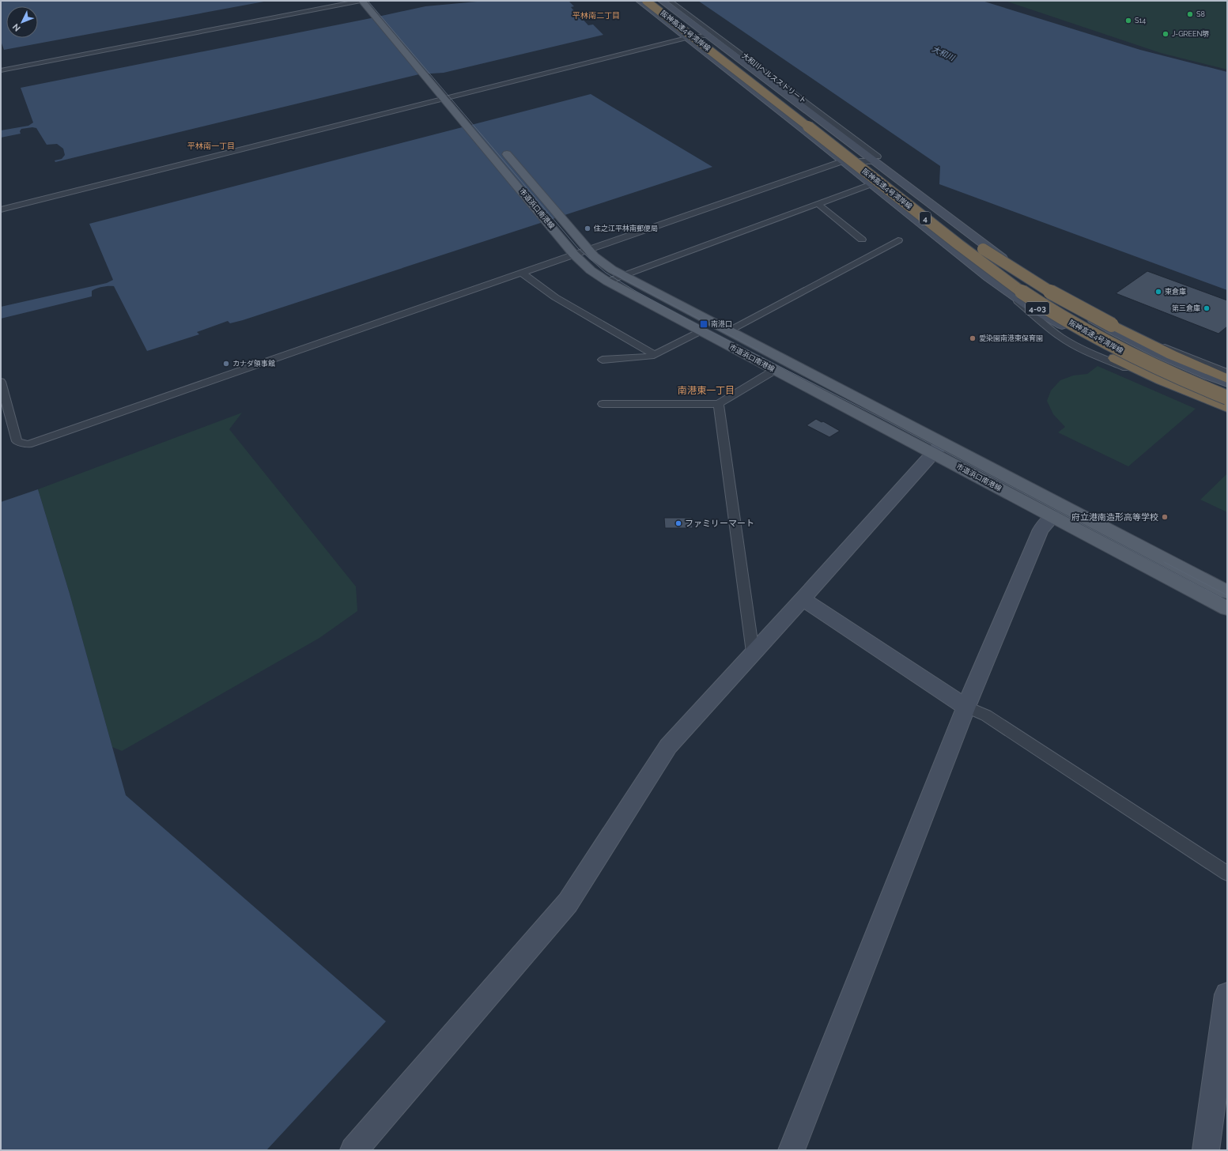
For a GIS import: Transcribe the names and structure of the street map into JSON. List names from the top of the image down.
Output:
{
  "streets": {
    "highway": ["阪神高速4号湾岸線", "4", "4-03"],
    "main road": ["市道浜口南港線"],
    "street": ["大和川ヘルスストリート"]
  },
  "crossings": [
    ["阪神高速4号湾岸線", "4-03"]
  ],
  "districts": ["平林南二丁目", "平林南一丁目", "南港東一丁目"],
  "water": ["大和川"],
  "places": {
    "other": [
      "S8",
      "S14",
      "J-GREEN堺",
      "住之江平林南郵便局",
      "東倉庫",
      "第三倉庫",
      "愛染園南港東保育園",
      "カナダ領事館",
      "府立港南造形高等学校",
      "ファミリーマート"
    ],
    "transit": ["南港口"]
  },
  "north": "bottom left"
}
